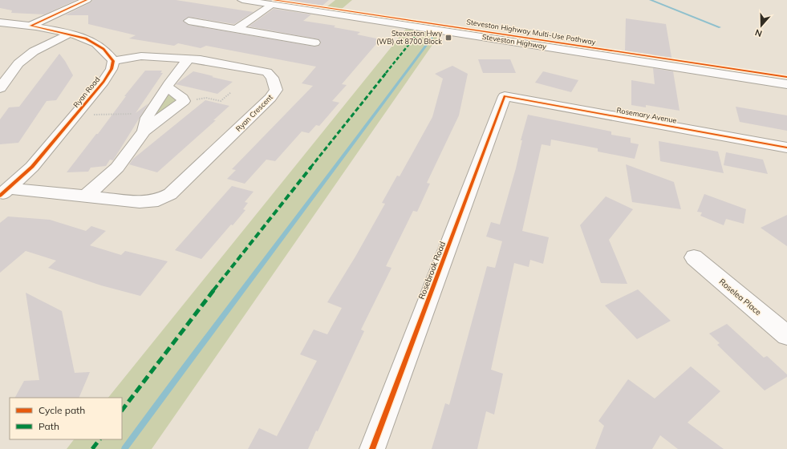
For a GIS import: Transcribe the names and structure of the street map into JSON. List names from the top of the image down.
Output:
{
  "streets": {
    "street": [
      "Steveston Highway",
      "Ryan Road",
      "Ryan Crescent",
      "Rosemary Avenue",
      "Rosebrook Road",
      "Roselea Place"
    ],
    "cycle path": ["Steveston Highway Multi-Use Pathway"]
  },
  "crossings": [
    ["Ryan Road", "Ryan Crescent"],
    ["Rosemary Avenue", "Rosebrook Road"]
  ],
  "places": {
    "transit": ["Steveston Hwy (WB) at 8700 Block"]
  },
  "legend": ["Cycle path", "Path"],
  "north": "bottom"
}
